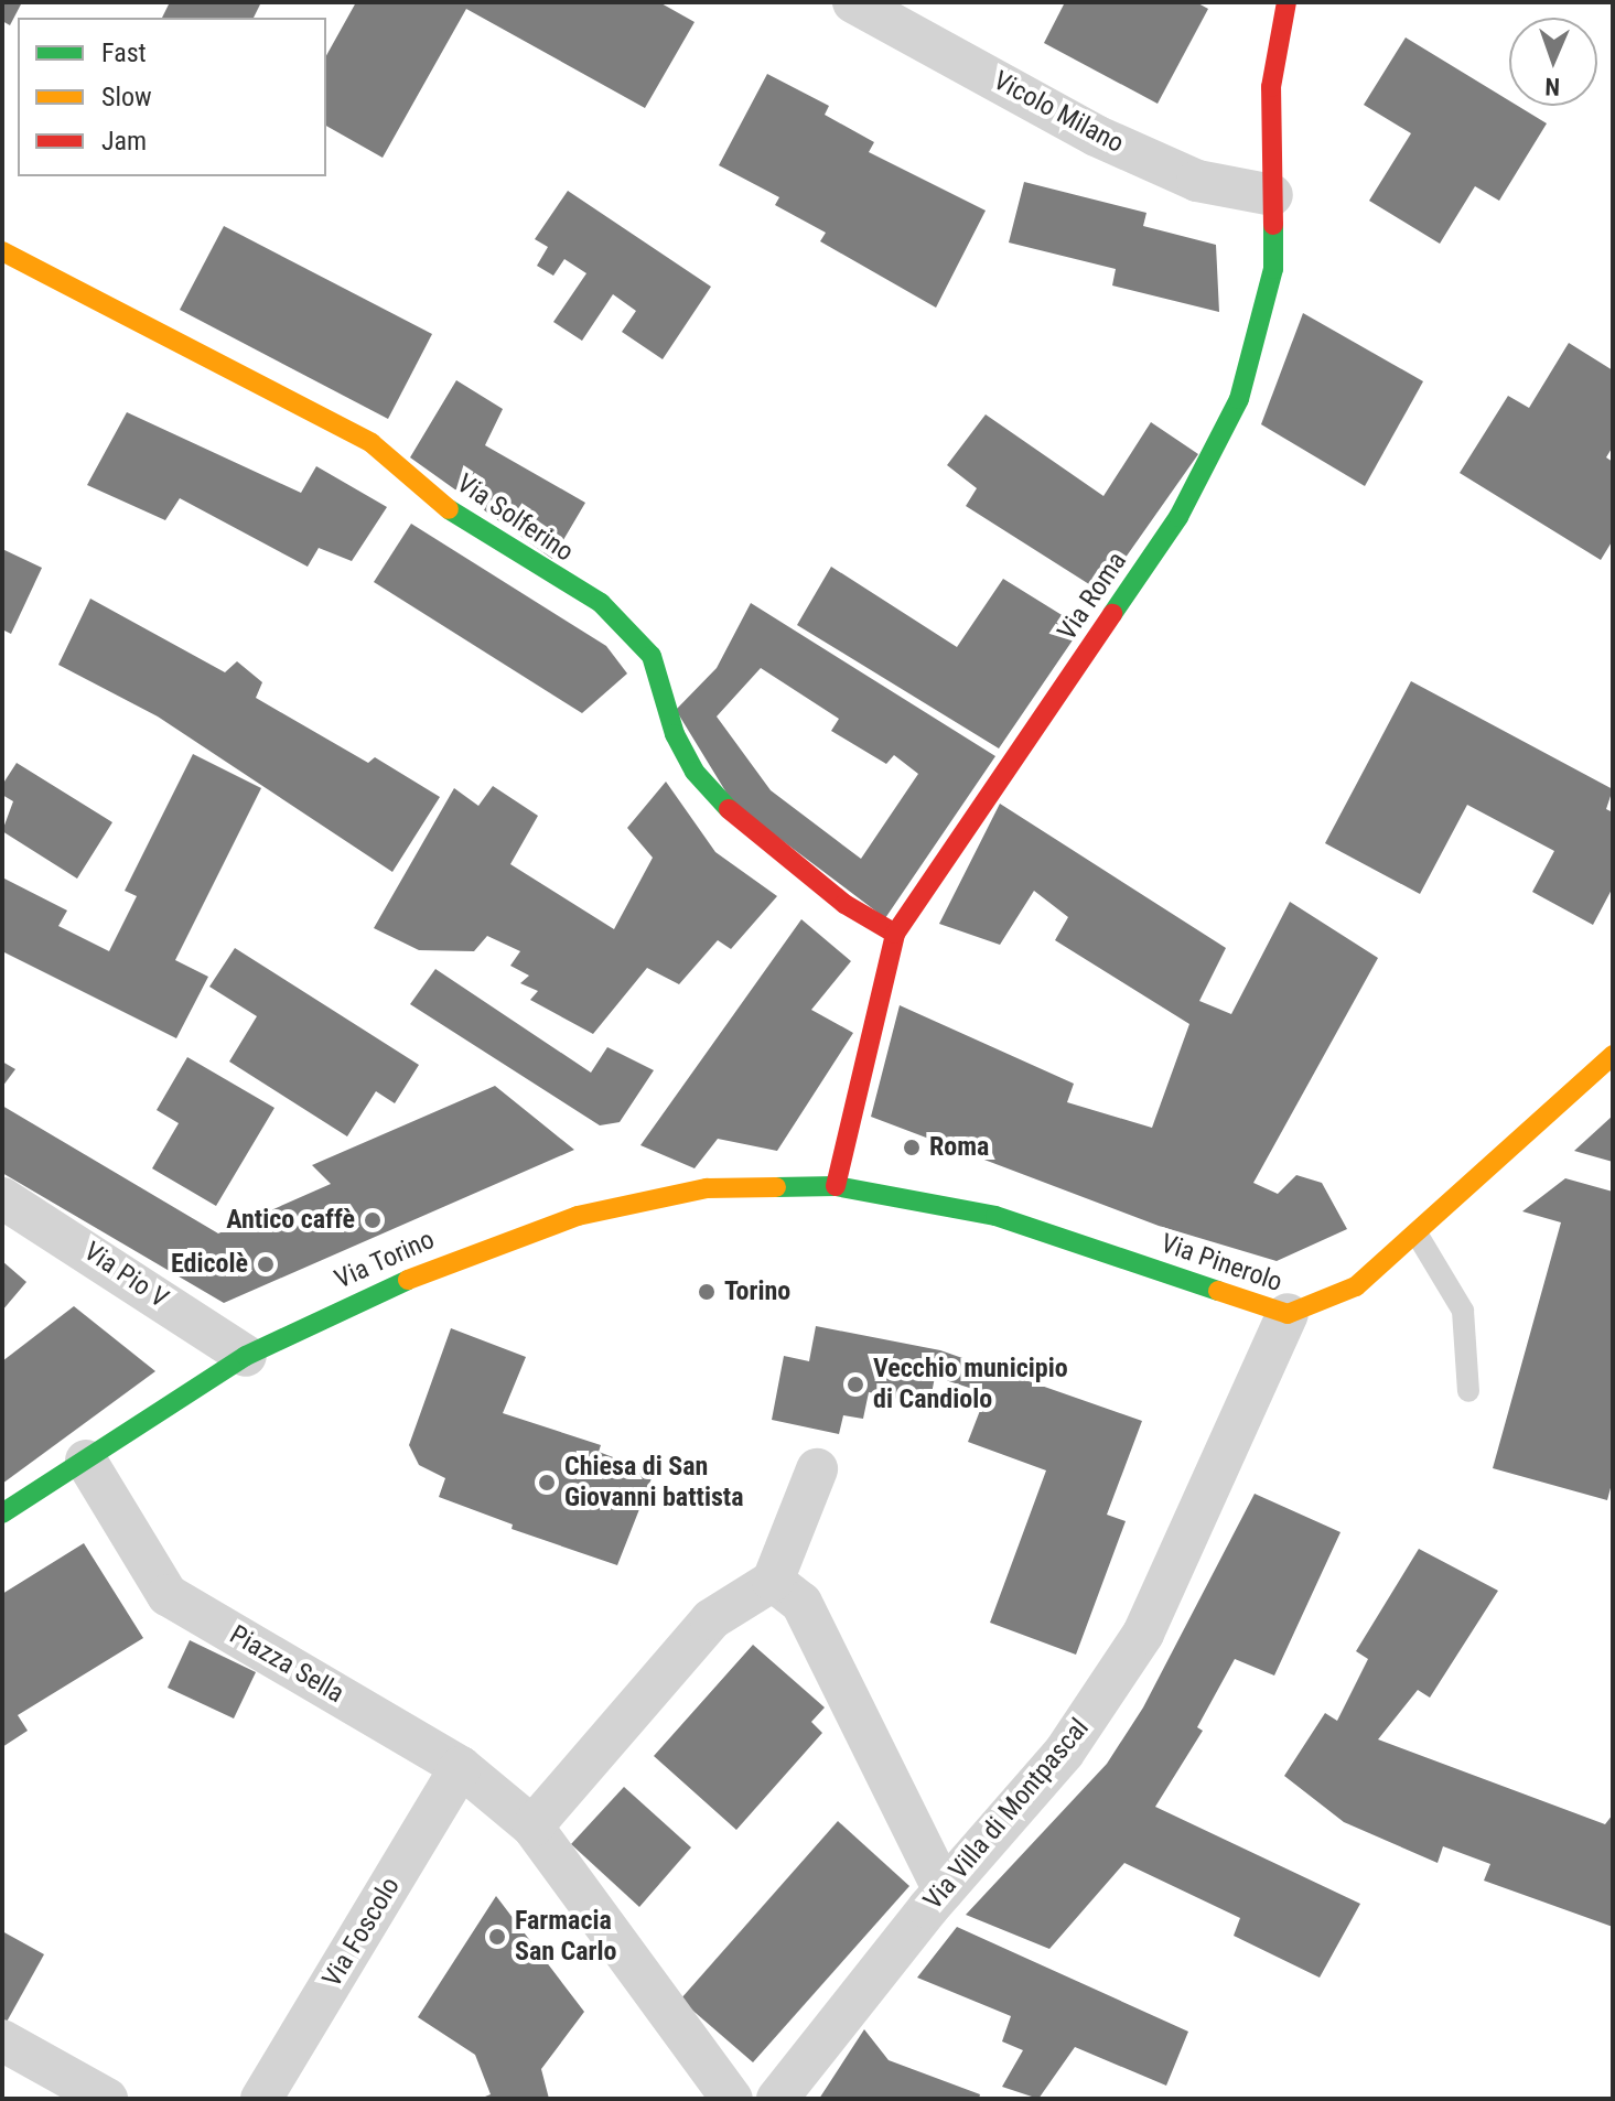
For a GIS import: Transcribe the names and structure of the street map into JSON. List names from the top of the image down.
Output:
{
  "streets": {
    "street": [
      "Vicolo Milano",
      "Via Solferino",
      "Via Roma",
      "Via Torino",
      "Via Pinerolo",
      "Via Pio V",
      "Piazza Sella",
      "Via Villa di Montpascal",
      "Via Foscolo"
    ]
  },
  "crossings": [
    ["Vicolo Milano", "Via Roma"],
    ["Via Solferino", "Via Roma"],
    ["Via Roma", "Via Torino"],
    ["Via Roma", "Via Pinerolo"],
    ["Via Torino", "Via Pinerolo"],
    ["Via Torino", "Via Pio V"],
    ["Via Torino", "Piazza Sella"],
    ["Via Pinerolo", "Via Villa di Montpascal"],
    ["Piazza Sella", "Via Foscolo"]
  ],
  "places": [
    "Roma",
    "Antico caffè",
    "Edicolè",
    "Torino",
    "Vecchio municipio di Candiolo",
    "Chiesa di San Giovanni battista",
    "Farmacia San Carlo"
  ],
  "legend": ["Fast", "Slow", "Jam"],
  "north": "bottom"
}
